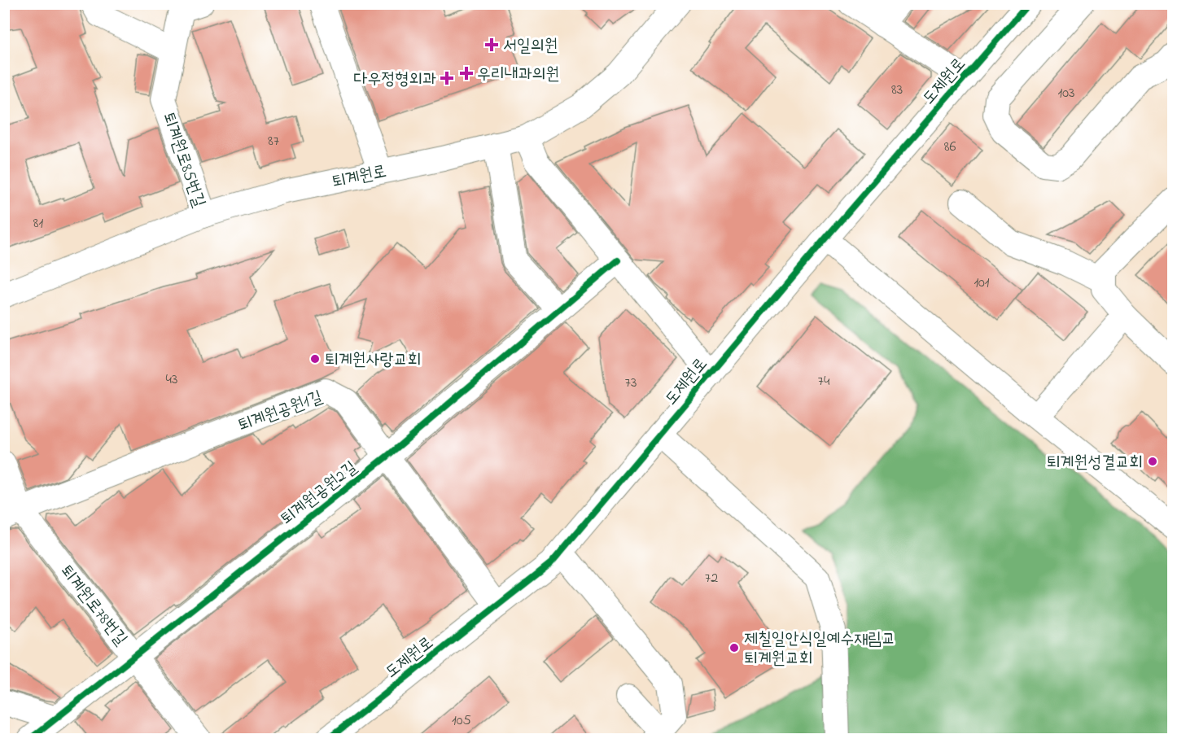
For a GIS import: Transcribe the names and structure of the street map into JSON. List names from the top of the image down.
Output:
{
  "streets": {
    "street": [
      "도제원로",
      "퇴계원로85번길",
      "퇴계원로",
      "퇴계원공원1길",
      "퇴계원공원2길",
      "퇴계원로78번길"
    ]
  },
  "crossings": [
    ["도제원로", "퇴계원공원1길"],
    ["퇴계원로85번길", "퇴계원로"],
    ["퇴계원공원1길", "퇴계원공원2길"],
    ["퇴계원공원1길", "퇴계원로78번길"],
    ["퇴계원공원2길", "퇴계원로78번길"]
  ],
  "places": {
    "health": ["서일의원", "우리내과의원", "다우정형외과"],
    "other": ["퇴계원사랑교회", "퇴계원성결교회", "제칠일안식일예수재림교 퇴계원교회"]
  },
  "house_numbers": [
    "83",
    "103",
    "87",
    "86",
    "81",
    "101",
    "43",
    "74",
    "73",
    "72",
    "105"
  ]
}
